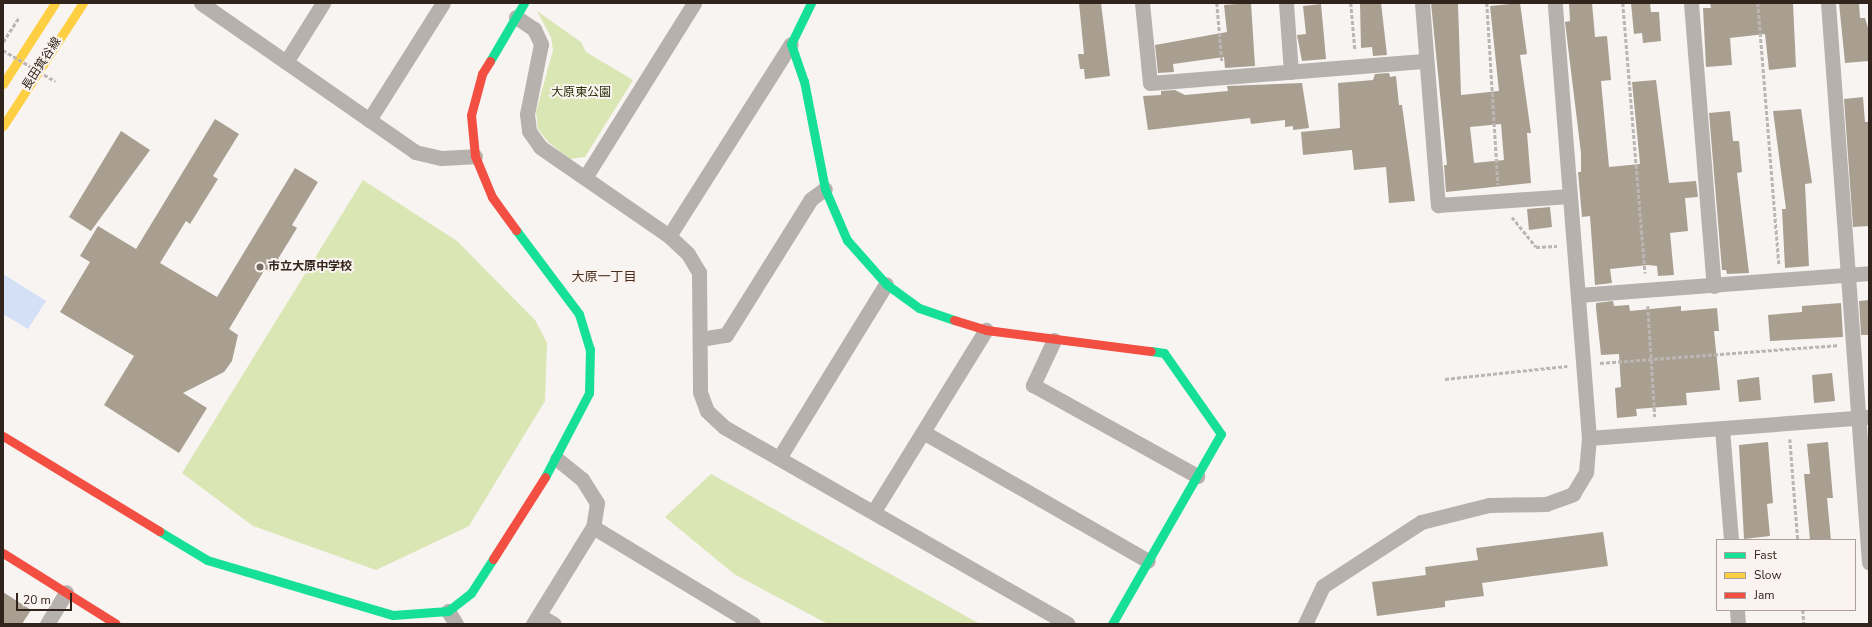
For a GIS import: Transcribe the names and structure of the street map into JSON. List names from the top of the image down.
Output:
{
  "streets": {
    "street": ["長田箕谷線"]
  },
  "districts": ["大原一丁目"],
  "parks": ["大原東公園"],
  "places": ["市立大原中学校"],
  "legend": ["Fast", "Slow", "Jam"],
  "scale_bar": "20 m"
}
